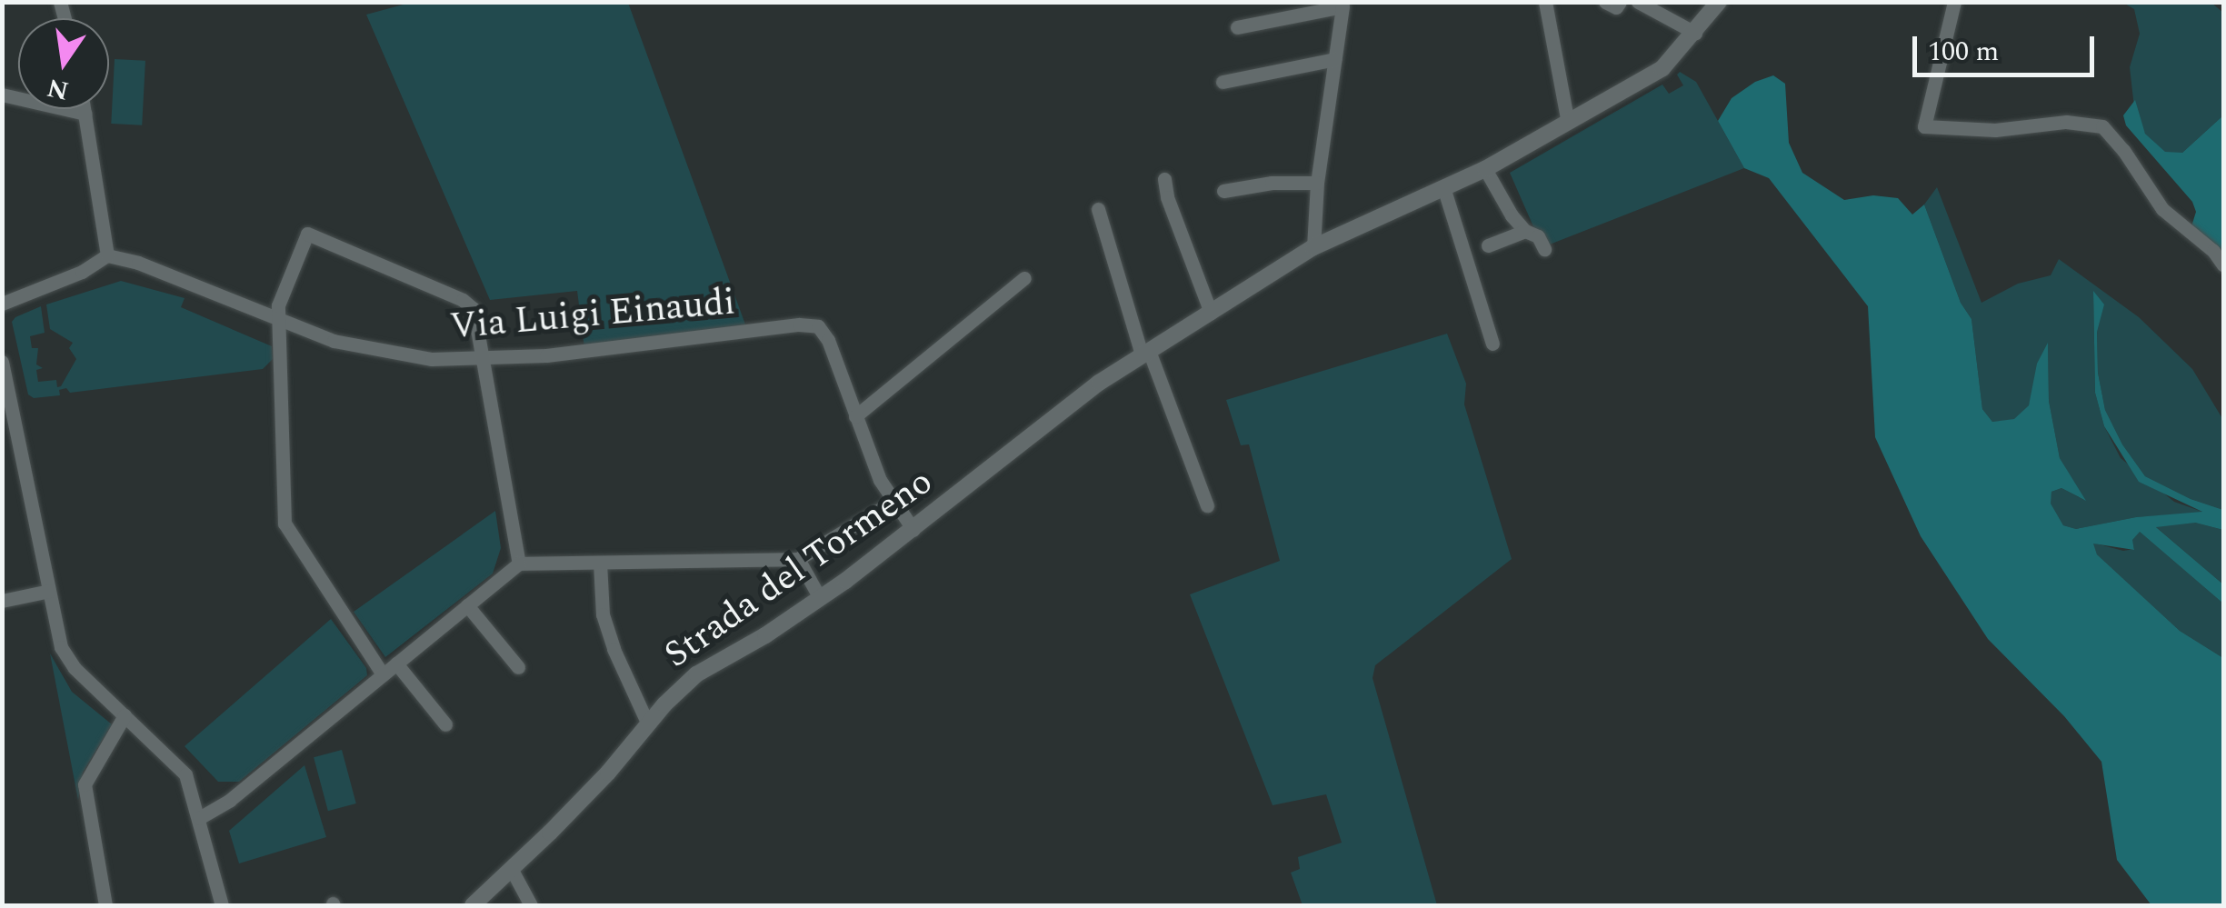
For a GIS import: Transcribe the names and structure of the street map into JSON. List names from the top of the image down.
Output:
{
  "streets": {
    "street": ["Via Luigi Einaudi", "Strada del Tormeno"]
  },
  "crossings": [
    ["Via Luigi Einaudi", "Strada del Tormeno"]
  ],
  "scale_bar": "100 m",
  "north": "bottom"
}
